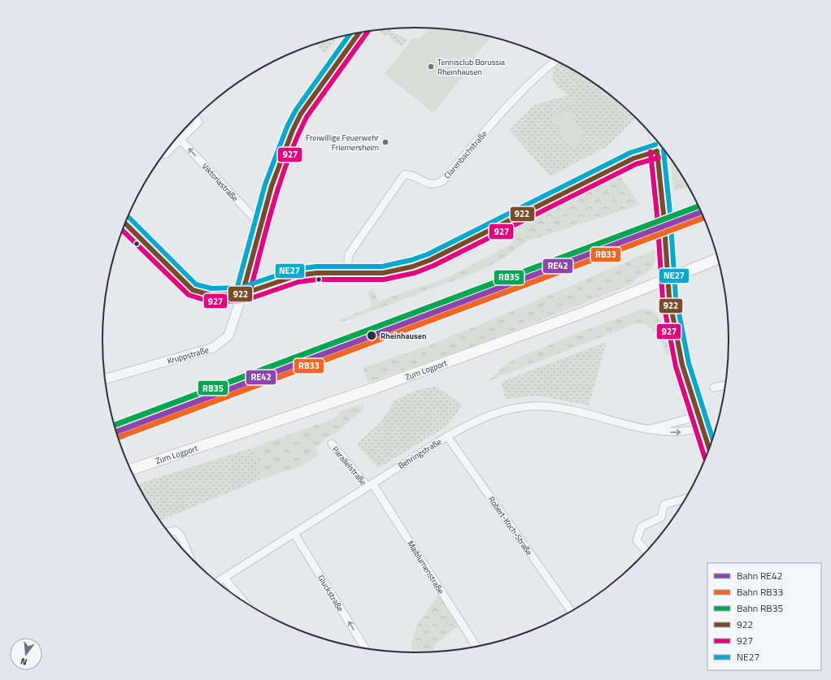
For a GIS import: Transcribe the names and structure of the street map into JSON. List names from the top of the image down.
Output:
{
  "streets": {
    "main road": ["Zum Logport"],
    "street": [
      "Clarenbachstraße",
      "Viktoriastraße",
      "Kruppstraße",
      "Behringstraße",
      "Parallelstraße",
      "Robert-Koch-Straße",
      "Maiblumenstraße",
      "Gluckstraße"
    ]
  },
  "crossings": [
    ["Behringstraße", "Parallelstraße"],
    ["Behringstraße", "Robert-Koch-Straße"],
    ["Behringstraße", "Maiblumenstraße"],
    ["Behringstraße", "Gluckstraße"],
    ["Parallelstraße", "Maiblumenstraße"]
  ],
  "one_way": ["Viktoriastraße", "Gluckstraße"],
  "places": ["Tennisclub Borussia Rheinhausen", "Freiwillige Feuerwehr Friemersheim", "Rheinhausen"],
  "lines": [
    "transit line 927",
    "transit line 922",
    "transit line NE27",
    "rail line RB35",
    "rail line RE42",
    "rail line RB33"
  ],
  "legend": [
    "Bahn RE42",
    "Bahn RB33",
    "Bahn RB35",
    "922",
    "927",
    "NE27"
  ],
  "north": "bottom"
}
